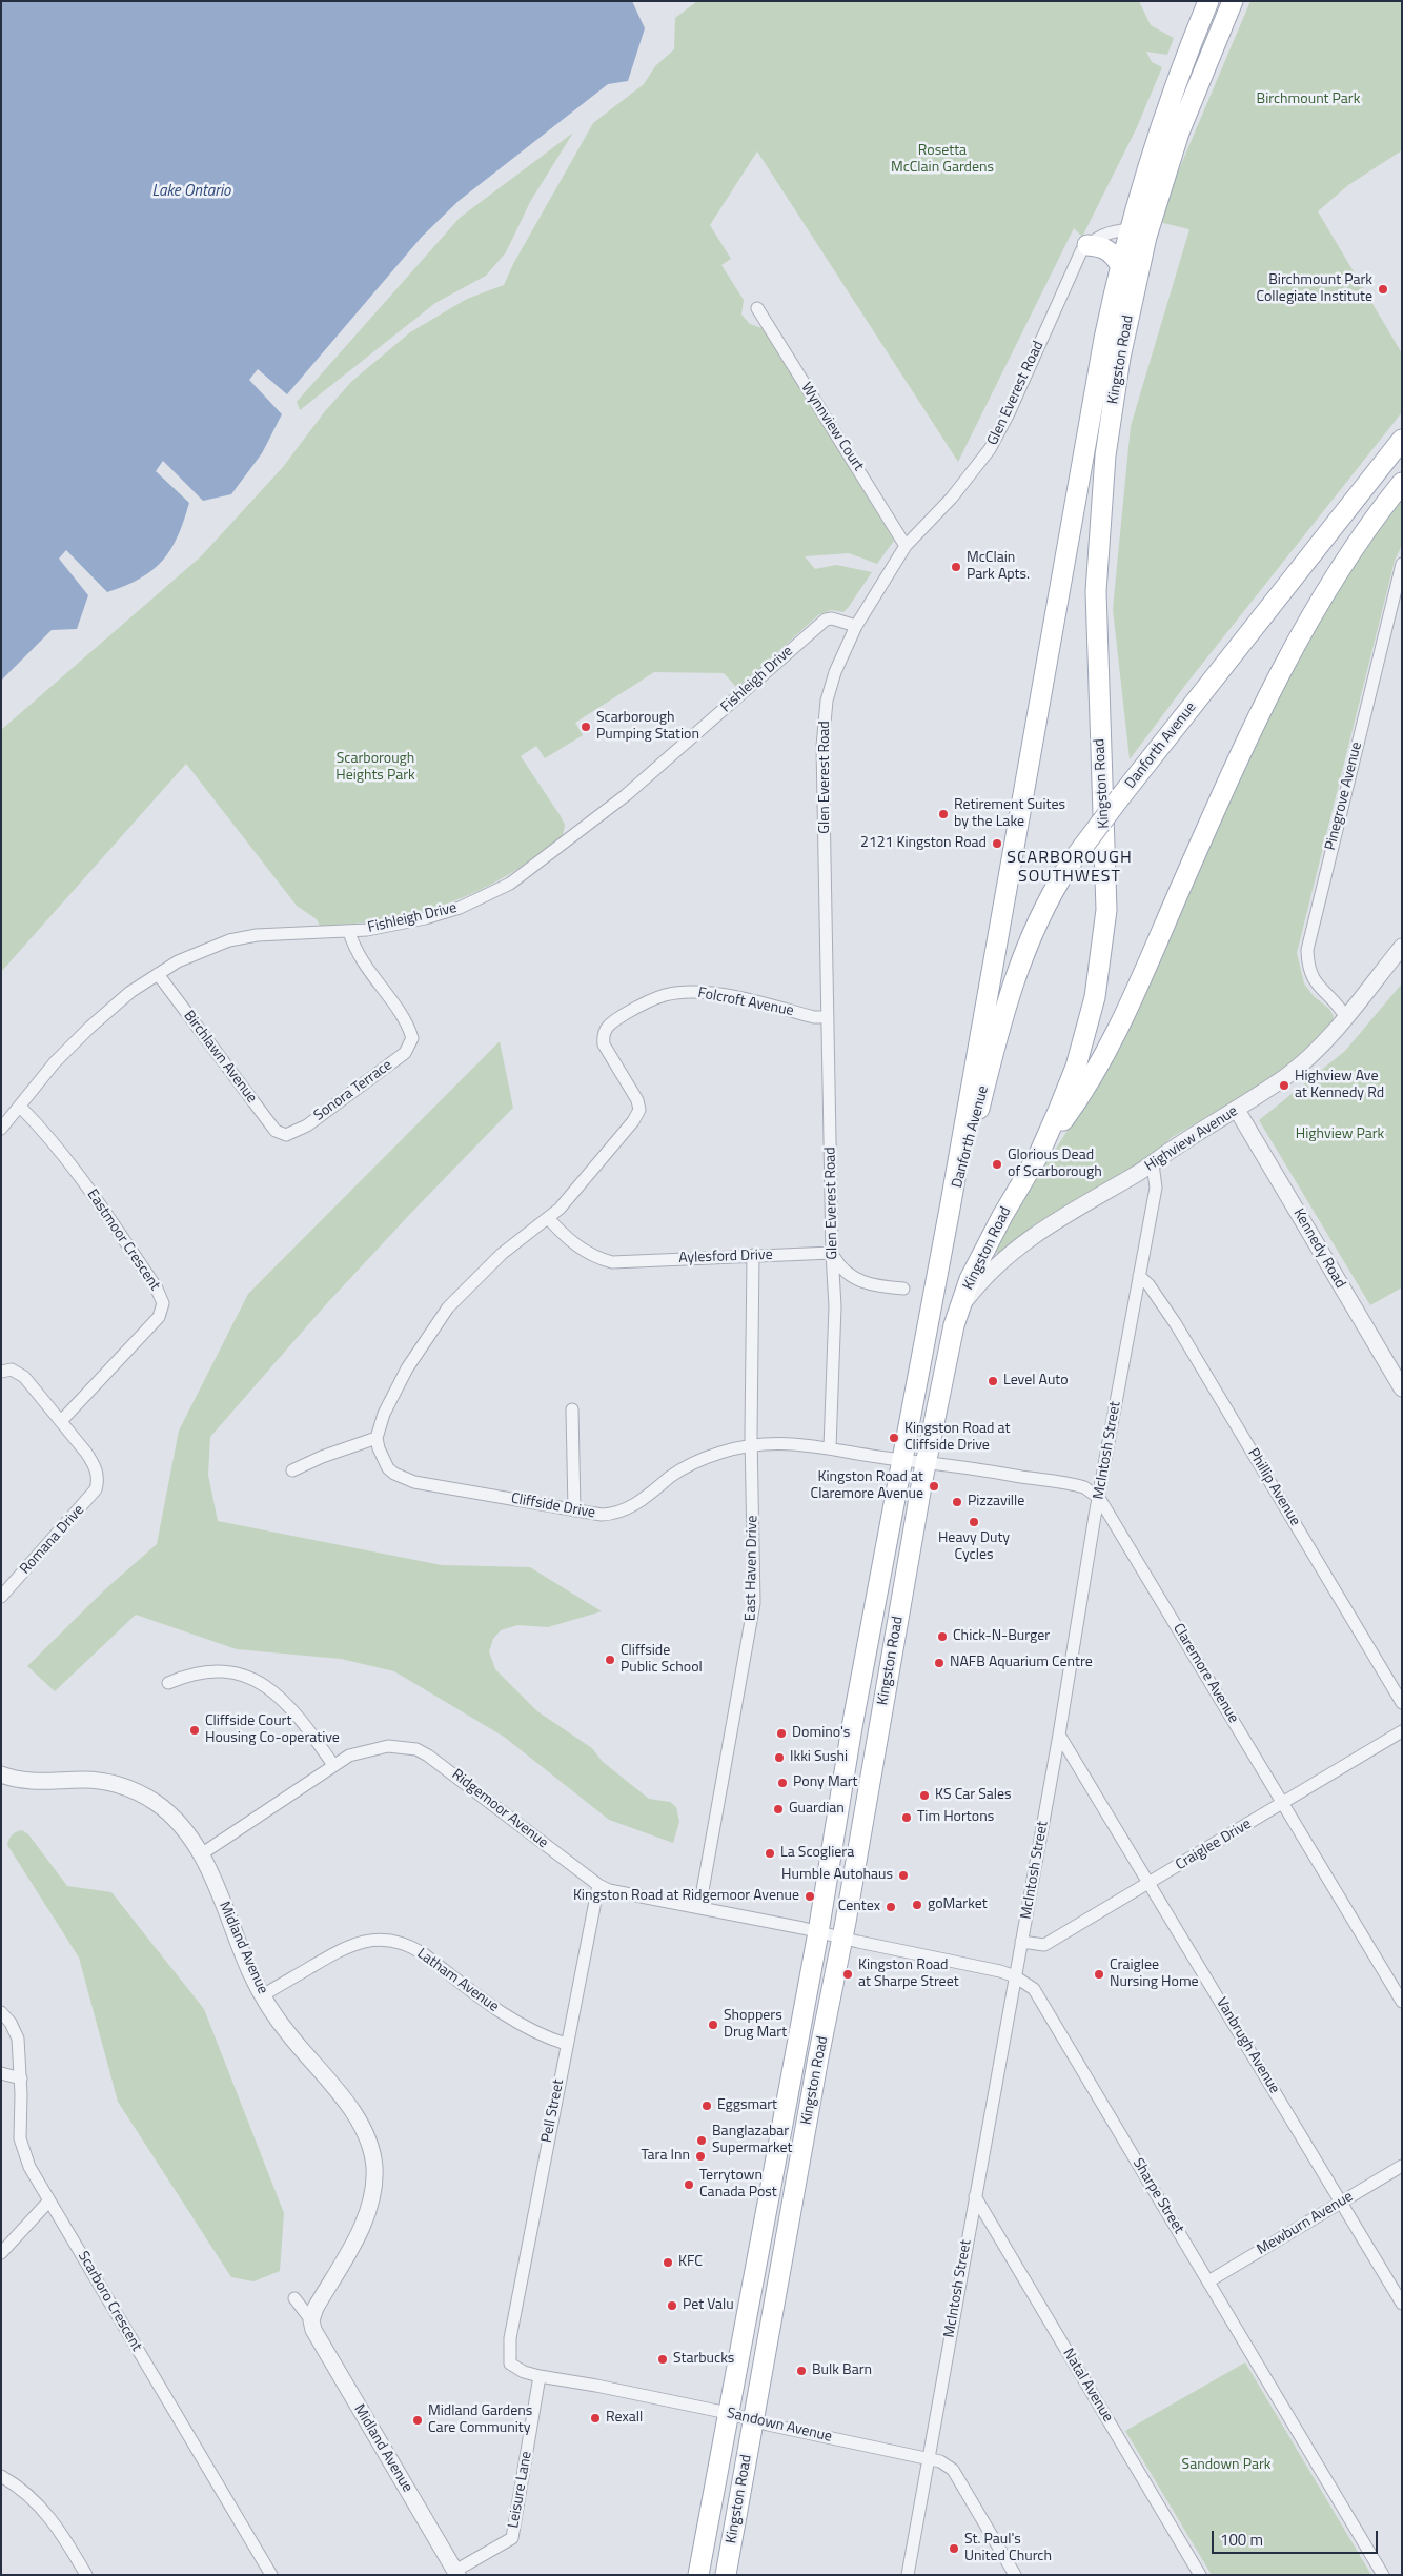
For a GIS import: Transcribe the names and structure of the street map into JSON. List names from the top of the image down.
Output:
{
  "streets": {
    "main road": ["Kingston Road", "Danforth Avenue"],
    "street": [
      "Glen Everest Road",
      "Wynnview Court",
      "Fishleigh Drive",
      "Pinegrove Avenue",
      "Folcroft Avenue",
      "Birchlawn Avenue",
      "Sonora Terrace",
      "Highview Avenue",
      "Eastmoor Crescent",
      "Kennedy Road",
      "Aylesford Drive",
      "McIntosh Street",
      "Phillip Avenue",
      "Cliffside Drive",
      "Romana Drive",
      "East Haven Drive",
      "Claremore Avenue",
      "Ridgemoor Avenue",
      "Craiglee Drive",
      "Midland Avenue",
      "Latham Avenue",
      "Vanbrugh Avenue",
      "Pell Street",
      "Sharpe Street",
      "Mewburn Avenue",
      "Scarboro Crescent",
      "Natal Avenue",
      "Sandown Avenue",
      "Leisure Lane"
    ]
  },
  "crossings": [
    ["Kingston Road", "Danforth Avenue"],
    ["Kingston Road", "Highview Avenue"],
    ["Kingston Road", "Cliffside Drive"],
    ["Kingston Road", "Claremore Avenue"],
    ["Kingston Road", "Ridgemoor Avenue"],
    ["Kingston Road", "Sharpe Street"],
    ["Kingston Road", "Sandown Avenue"],
    ["Glen Everest Road", "Wynnview Court"],
    ["Glen Everest Road", "Fishleigh Drive"],
    ["Glen Everest Road", "Folcroft Avenue"],
    ["Glen Everest Road", "Aylesford Drive"],
    ["Glen Everest Road", "Cliffside Drive"],
    ["Fishleigh Drive", "Birchlawn Avenue"],
    ["Fishleigh Drive", "Sonora Terrace"],
    ["Fishleigh Drive", "Eastmoor Crescent"],
    ["Pinegrove Avenue", "Highview Avenue"],
    ["Folcroft Avenue", "Aylesford Drive"],
    ["Birchlawn Avenue", "Sonora Terrace"],
    ["Highview Avenue", "Kennedy Road"],
    ["Highview Avenue", "McIntosh Street"],
    ["Eastmoor Crescent", "Romana Drive"],
    ["Aylesford Drive", "East Haven Drive"],
    ["McIntosh Street", "Phillip Avenue"],
    ["McIntosh Street", "Claremore Avenue"],
    ["McIntosh Street", "Craiglee Drive"],
    ["McIntosh Street", "Vanbrugh Avenue"],
    ["McIntosh Street", "Sharpe Street"],
    ["McIntosh Street", "Natal Avenue"],
    ["McIntosh Street", "Sandown Avenue"],
    ["Cliffside Drive", "East Haven Drive"],
    ["Cliffside Drive", "Claremore Avenue"],
    ["East Haven Drive", "Ridgemoor Avenue"],
    ["Claremore Avenue", "Craiglee Drive"],
    ["Ridgemoor Avenue", "Midland Avenue"],
    ["Ridgemoor Avenue", "Pell Street"],
    ["Ridgemoor Avenue", "Sharpe Street"],
    ["Craiglee Drive", "Vanbrugh Avenue"],
    ["Midland Avenue", "Latham Avenue"],
    ["Midland Avenue", "Leisure Lane"],
    ["Latham Avenue", "Pell Street"],
    ["Vanbrugh Avenue", "Mewburn Avenue"],
    ["Pell Street", "Sandown Avenue"],
    ["Sharpe Street", "Mewburn Avenue"],
    ["Sandown Avenue", "Leisure Lane"]
  ],
  "districts": ["SCARBOROUGH SOUTHWEST"],
  "water": ["Lake Ontario"],
  "parks": [
    "Birchmount Park",
    "Rosetta McClain Gardens",
    "Scarborough Heights Park",
    "Highview Park",
    "Sandown Park"
  ],
  "places": [
    "Birchmount Park Collegiate Institute",
    "McClain Park Apts.",
    "Scarborough Pumping Station",
    "Retirement Suites by the Lake",
    "2121 Kingston Road",
    "Highview Ave at Kennedy Rd",
    "Glorious Dead of Scarborough",
    "Level Auto",
    "Kingston Road at Cliffside Drive",
    "Kingston Road at Claremore Avenue",
    "Pizzaville",
    "Heavy Duty Cycles",
    "Chick-N-Burger",
    "Cliffside Public School",
    "NAFB Aquarium Centre",
    "Cliffside Court Housing Co-operative",
    "Domino's",
    "Ikki Sushi",
    "Pony Mart",
    "KS Car Sales",
    "Guardian",
    "Tim Hortons",
    "La Scogliera",
    "Humble Autohaus",
    "Kingston Road at Ridgemoor Avenue",
    "goMarket",
    "Centex",
    "Kingston Road at Sharpe Street",
    "Craiglee Nursing Home",
    "Shoppers Drug Mart",
    "Eggsmart",
    "Banglazabar Supermarket",
    "Tara Inn",
    "Terrytown Canada Post",
    "KFC",
    "Pet Valu",
    "Starbucks",
    "Bulk Barn",
    "Rexall",
    "Midland Gardens Care Community",
    "St. Paul's United Church"
  ],
  "scale_bar": "100 m"
}
